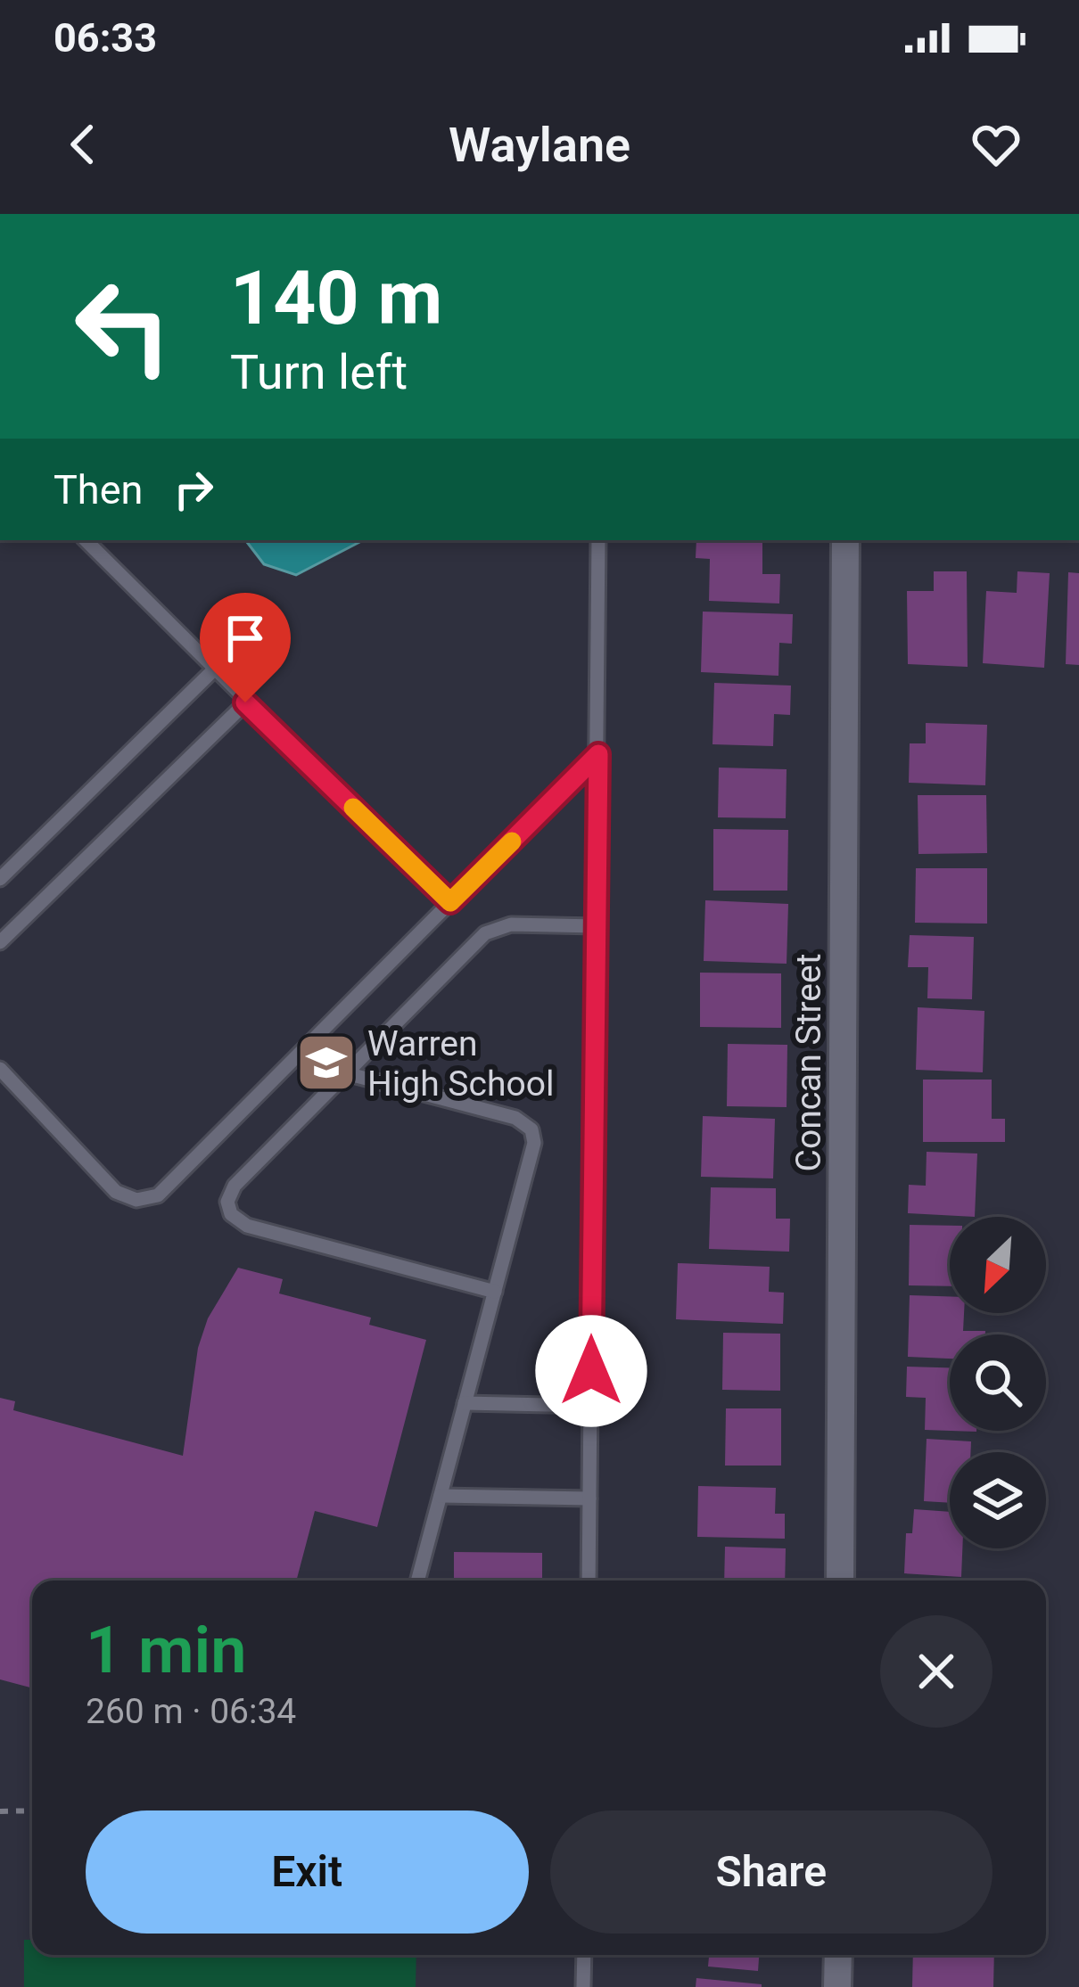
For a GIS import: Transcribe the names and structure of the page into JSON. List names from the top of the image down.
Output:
{
  "streets": {
    "street": ["Concan Street"]
  },
  "places": {
    "school or university": ["Warren High School"]
  },
  "north": "bottom left",
  "page": {
    "status": "06:33",
    "header": "Waylane",
    "turn": ["140 m", "Turn left"],
    "then": "Then",
    "heading": ["1 min", "260 m · 06:34"],
    "buttons": ["Exit", "Share"]
  }
}
